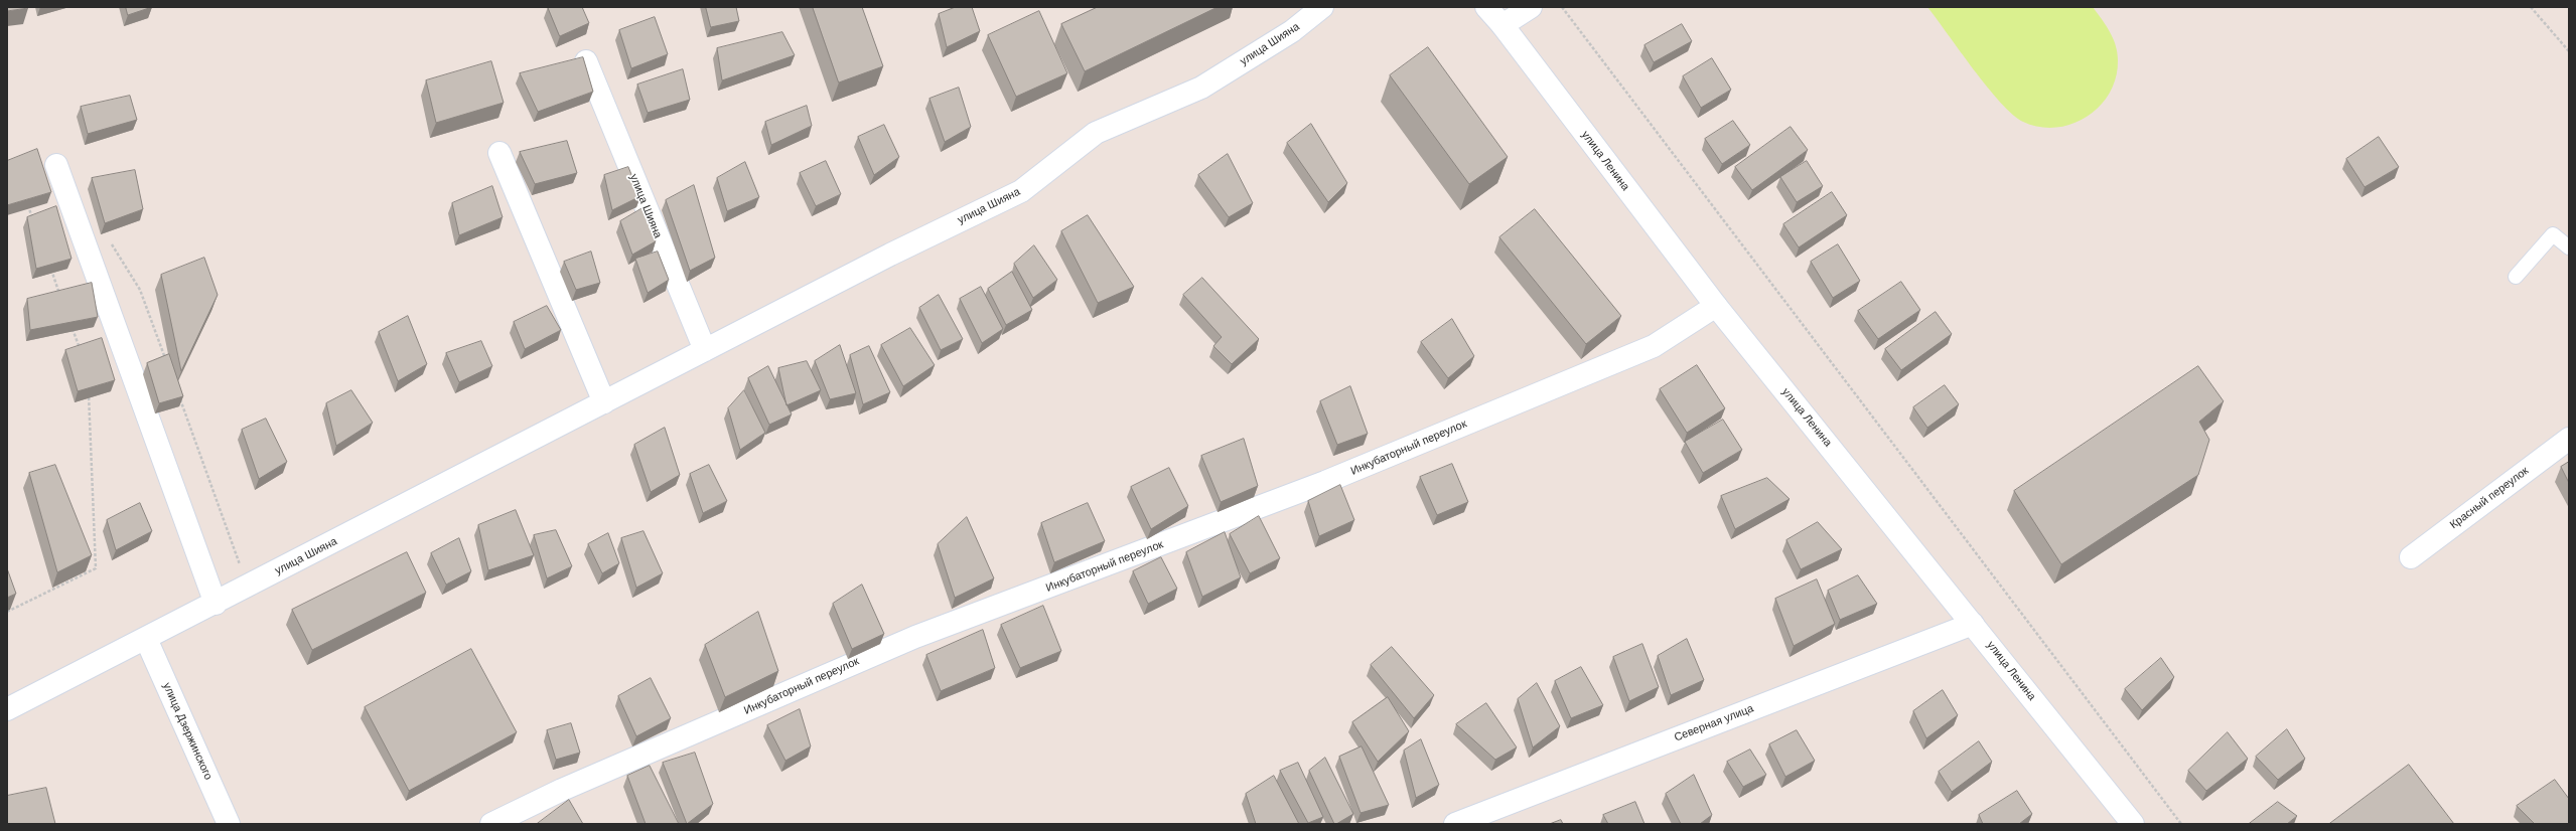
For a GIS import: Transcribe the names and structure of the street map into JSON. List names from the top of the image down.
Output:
{
  "streets": {
    "street": [
      "улица Шияна",
      "улица Ленина",
      "Инкубаторный переулок",
      "Красный переулок",
      "Северная улица",
      "улица Дзержинского"
    ]
  },
  "crossings": [
    ["улица Шияна", "улица Дзержинского"],
    ["улица Ленина", "Инкубаторный переулок"],
    ["улица Ленина", "Северная улица"]
  ]
}
